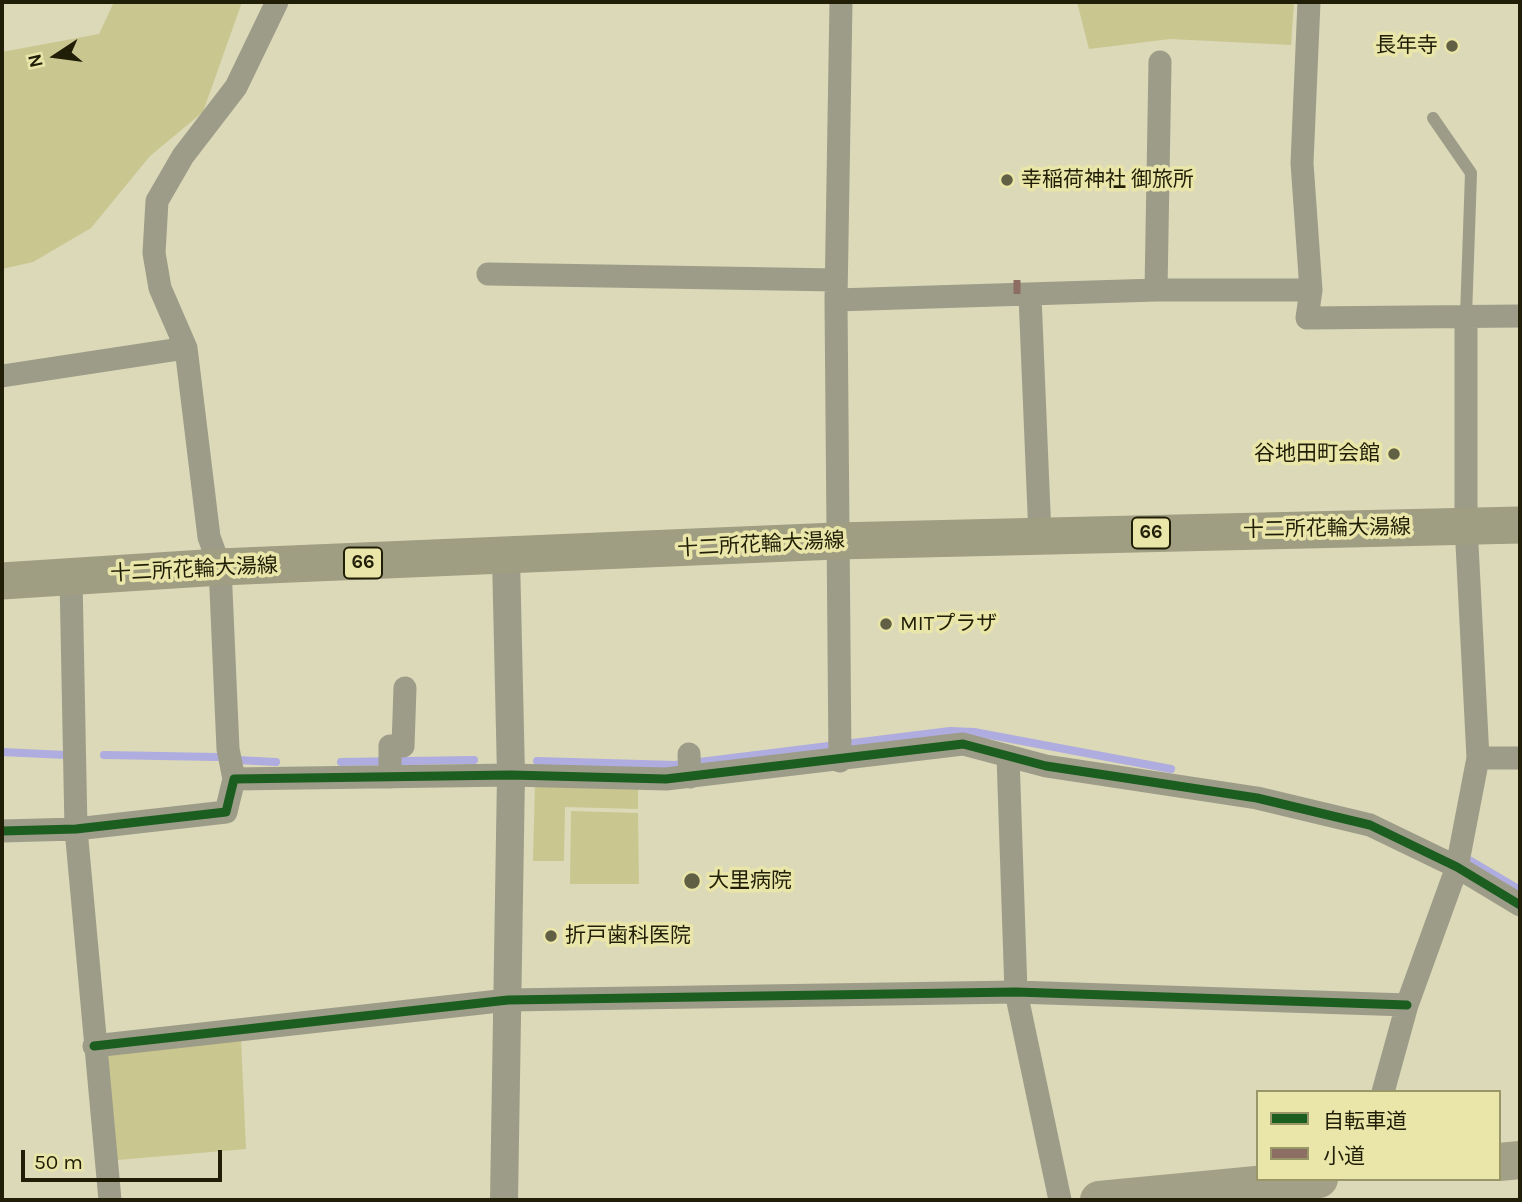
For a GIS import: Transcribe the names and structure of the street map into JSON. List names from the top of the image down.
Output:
{
  "streets": {
    "main road": ["十二所花輪大湯線", "66"]
  },
  "places": [
    "長年寺",
    "幸稲荷神社 御旅所",
    "谷地田町会館",
    "MITプラザ",
    "大里病院",
    "折戸歯科医院"
  ],
  "legend": ["自転車道", "小道"],
  "scale_bar": "50 m",
  "north": "left"
}
